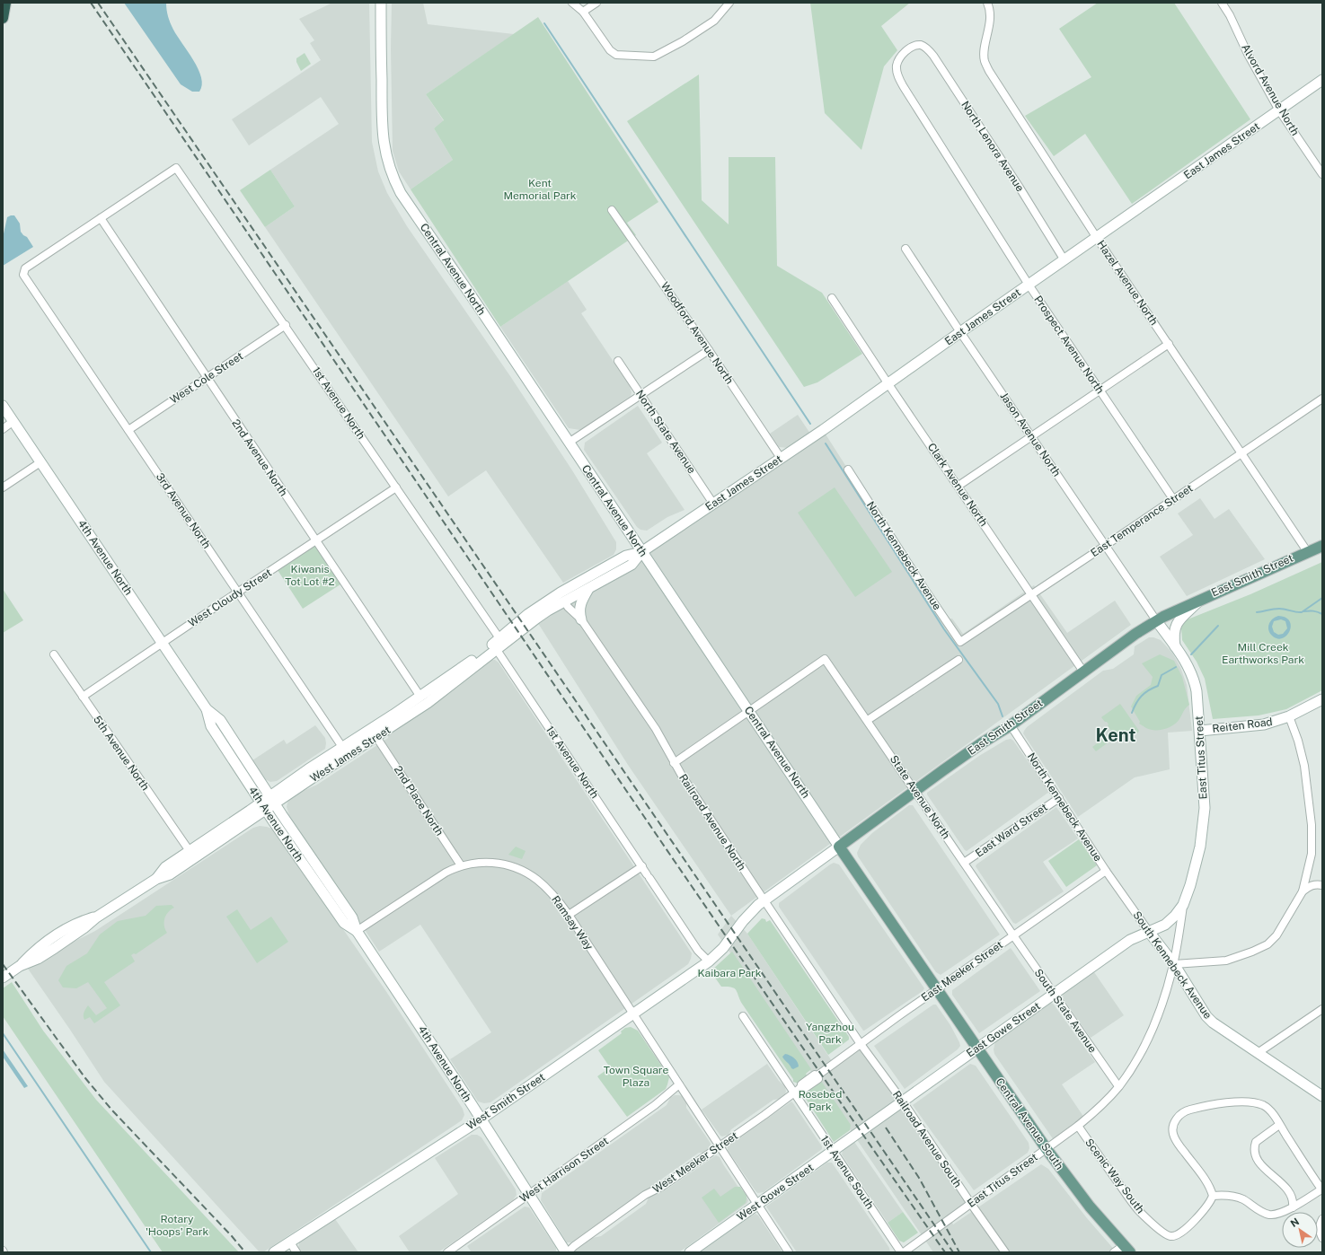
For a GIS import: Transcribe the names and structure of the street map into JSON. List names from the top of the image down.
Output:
{
  "streets": {
    "main road": [
      "East James Street",
      "Central Avenue North",
      "4th Avenue North",
      "East Smith Street",
      "Reiten Road",
      "West James Street",
      "East Titus Street",
      "South Kennebeck Avenue",
      "East Gowe Street",
      "West Smith Street",
      "Central Avenue South",
      "West Gowe Street"
    ],
    "street": [
      "Alvord Avenue North",
      "North Lenora Avenue",
      "Hazel Avenue North",
      "Woodford Avenue North",
      "Prospect Avenue North",
      "West Cole Street",
      "1st Avenue North",
      "North State Avenue",
      "Jason Avenue North",
      "2nd Avenue North",
      "Clark Avenue North",
      "3rd Avenue North",
      "East Temperance Street",
      "North Kennebeck Avenue",
      "West Cloudy Street",
      "5th Avenue North",
      "State Avenue North",
      "2nd Place North",
      "Railroad Avenue North",
      "East Ward Street",
      "Ramsay Way",
      "East Meeker Street",
      "South State Avenue",
      "Railroad Avenue South",
      "West Meeker Street",
      "West Harrison Street",
      "1st Avenue South",
      "Scenic Way South"
    ]
  },
  "crossings": [
    ["Alvord Avenue North", "East James Street"],
    ["North Lenora Avenue", "East James Street"],
    ["North Lenora Avenue", "Prospect Avenue North"],
    ["East James Street", "Central Avenue North"],
    ["East James Street", "Hazel Avenue North"],
    ["East James Street", "Woodford Avenue North"],
    ["East James Street", "Prospect Avenue North"],
    ["East James Street", "1st Avenue North"],
    ["East James Street", "North State Avenue"],
    ["East James Street", "Jason Avenue North"],
    ["East James Street", "Clark Avenue North"],
    ["East James Street", "West James Street"],
    ["East James Street", "Railroad Avenue North"],
    ["Central Avenue North", "East Smith Street"],
    ["Central Avenue North", "State Avenue North"],
    ["Central Avenue North", "East Meeker Street"],
    ["Central Avenue North", "Central Avenue South"],
    ["Hazel Avenue North", "East Temperance Street"],
    ["Hazel Avenue North", "East Smith Street"],
    ["Prospect Avenue North", "East Temperance Street"],
    ["West Cole Street", "1st Avenue North"],
    ["West Cole Street", "2nd Avenue North"],
    ["West Cole Street", "3rd Avenue North"],
    ["1st Avenue North", "2nd Avenue North"],
    ["1st Avenue North", "3rd Avenue North"],
    ["1st Avenue North", "West Cloudy Street"],
    ["1st Avenue North", "West James Street"],
    ["1st Avenue North", "West Smith Street"],
    ["Jason Avenue North", "East Temperance Street"],
    ["Jason Avenue North", "East Smith Street"],
    ["Jason Avenue North", "East Titus Street"],
    ["2nd Avenue North", "3rd Avenue North"],
    ["2nd Avenue North", "West Cloudy Street"],
    ["2nd Avenue North", "West James Street"],
    ["Clark Avenue North", "East Temperance Street"],
    ["Clark Avenue North", "East Smith Street"],
    ["3rd Avenue North", "West Cloudy Street"],
    ["3rd Avenue North", "West James Street"],
    ["East Temperance Street", "North Kennebeck Avenue"],
    ["North Kennebeck Avenue", "East Smith Street"],
    ["North Kennebeck Avenue", "East Ward Street"],
    ["North Kennebeck Avenue", "South Kennebeck Avenue"],
    ["North Kennebeck Avenue", "East Meeker Street"],
    ["4th Avenue North", "West Cloudy Street"],
    ["4th Avenue North", "West James Street"],
    ["4th Avenue North", "Ramsay Way"],
    ["4th Avenue North", "West Smith Street"],
    ["4th Avenue North", "West Meeker Street"],
    ["4th Avenue North", "West Harrison Street"],
    ["East Smith Street", "East Titus Street"],
    ["East Smith Street", "State Avenue North"],
    ["East Smith Street", "Railroad Avenue North"],
    ["East Smith Street", "West Smith Street"],
    ["West Cloudy Street", "5th Avenue North"],
    ["Reiten Road", "East Titus Street"],
    ["5th Avenue North", "West James Street"],
    ["West James Street", "2nd Place North"],
    ["East Titus Street", "South Kennebeck Avenue"],
    ["East Titus Street", "South State Avenue"],
    ["East Titus Street", "East Gowe Street"],
    ["East Titus Street", "Central Avenue South"],
    ["East Titus Street", "Railroad Avenue South"],
    ["East Titus Street", "1st Avenue South"],
    ["East Titus Street", "Scenic Way South"],
    ["State Avenue North", "East Ward Street"],
    ["State Avenue North", "East Meeker Street"],
    ["State Avenue North", "South State Avenue"],
    ["2nd Place North", "Ramsay Way"],
    ["Railroad Avenue North", "East Meeker Street"],
    ["Railroad Avenue North", "Railroad Avenue South"],
    ["Ramsay Way", "West Smith Street"],
    ["South Kennebeck Avenue", "East Meeker Street"],
    ["South Kennebeck Avenue", "East Gowe Street"],
    ["East Meeker Street", "South State Avenue"],
    ["East Meeker Street", "Central Avenue South"],
    ["East Meeker Street", "Railroad Avenue South"],
    ["East Meeker Street", "West Meeker Street"],
    ["South State Avenue", "East Gowe Street"],
    ["East Gowe Street", "Central Avenue South"],
    ["East Gowe Street", "Railroad Avenue South"],
    ["East Gowe Street", "West Gowe Street"],
    ["West Meeker Street", "1st Avenue South"],
    ["1st Avenue South", "West Gowe Street"]
  ],
  "districts": ["Kent"],
  "parks": [
    "Kent Memorial Park",
    "Kiwanis Tot Lot #2",
    "Mill Creek Earthworks Park",
    "Kaibara Park",
    "Yangzhou Park",
    "Town Square Plaza",
    "Rosebed Park",
    "Rotary 'Hoops' Park"
  ],
  "north": "top left"
}
